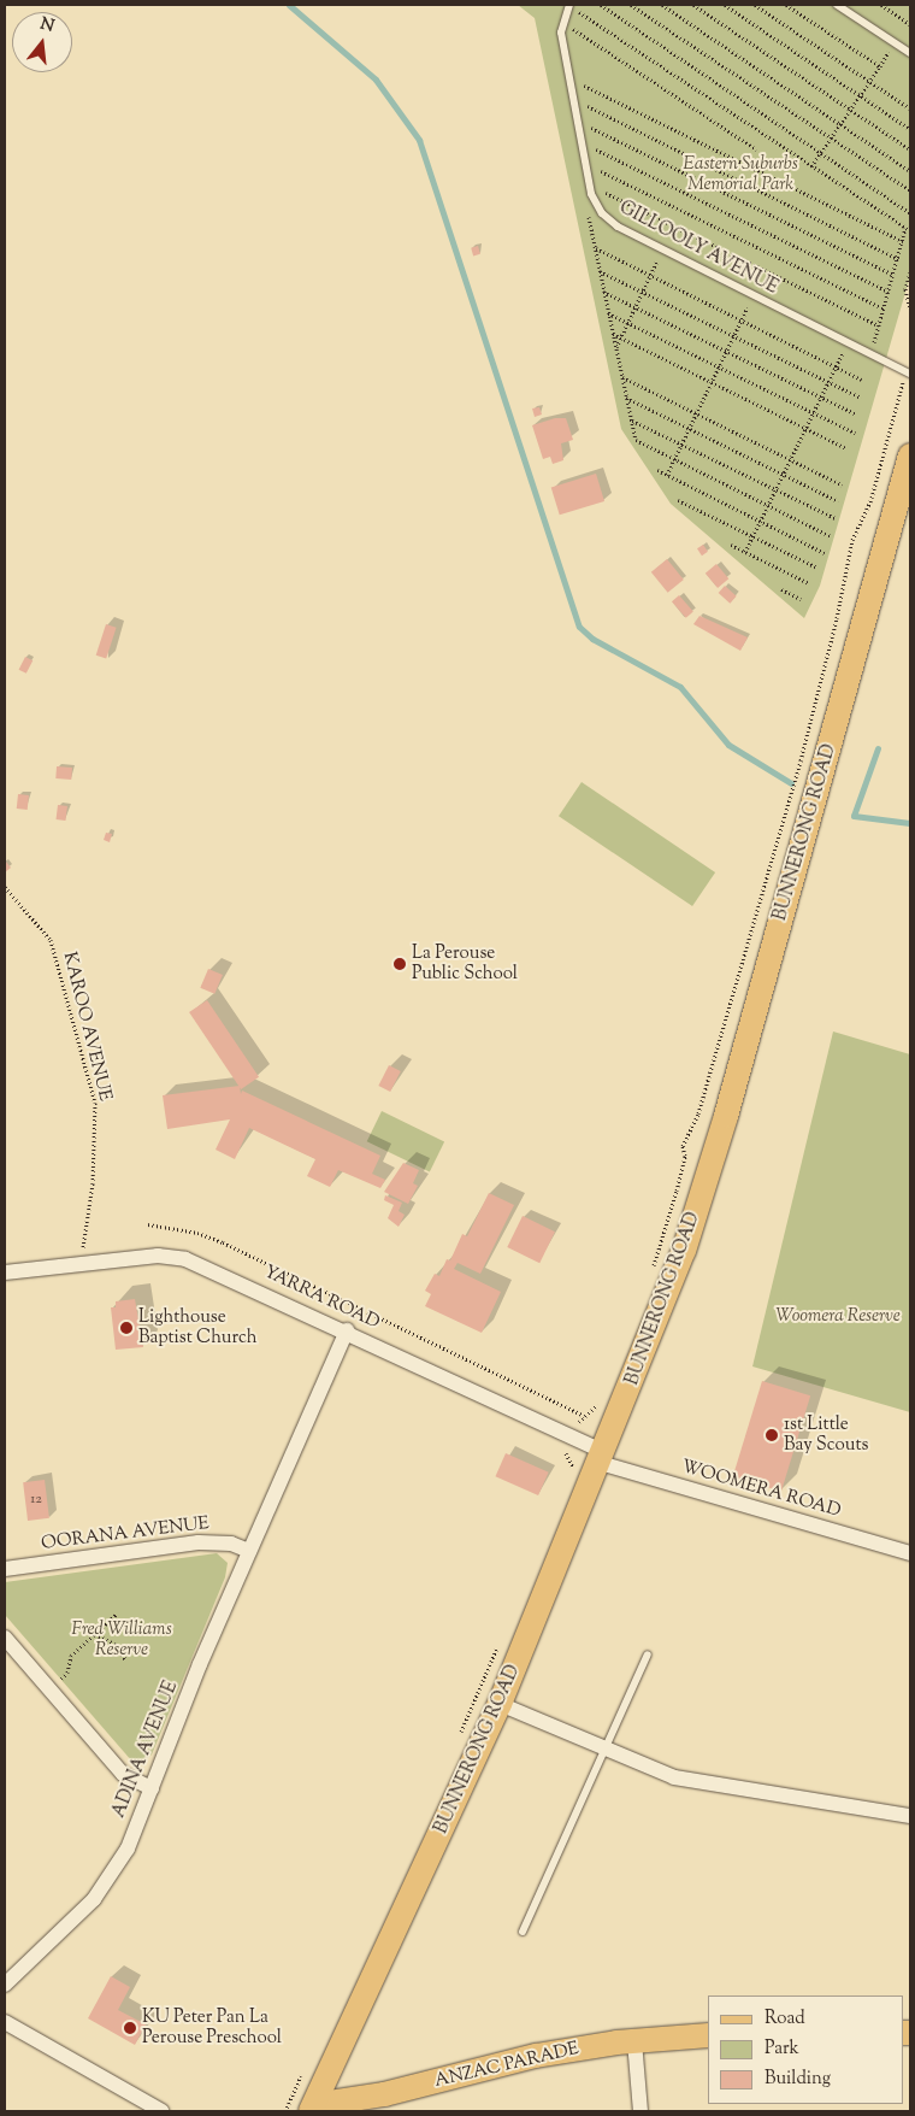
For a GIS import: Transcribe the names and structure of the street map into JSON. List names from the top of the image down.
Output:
{
  "streets": {
    "main road": ["BUNNERONG ROAD", "ANZAC PARADE"],
    "street": [
      "YARRA ROAD",
      "WOOMERA ROAD",
      "OORANA AVENUE",
      "ADINA AVENUE"
    ],
    "lane": ["GILLOOLY AVENUE"],
    "path": ["KAROO AVENUE"]
  },
  "crossings": [
    ["BUNNERONG ROAD", "YARRA ROAD"],
    ["BUNNERONG ROAD", "WOOMERA ROAD"],
    ["BUNNERONG ROAD", "ANZAC PARADE"],
    ["KAROO AVENUE", "YARRA ROAD"],
    ["YARRA ROAD", "WOOMERA ROAD"],
    ["YARRA ROAD", "ADINA AVENUE"],
    ["OORANA AVENUE", "ADINA AVENUE"]
  ],
  "parks": ["Eastern Suburbs Memorial Park", "Woomera Reserve", "Fred Williams Reserve"],
  "places": [
    "La Perouse Public School",
    "Lighthouse Baptist Church",
    "1st Little Bay Scouts",
    "KU Peter Pan La Perouse Preschool"
  ],
  "house_numbers": ["12"],
  "legend": ["Road", "Park", "Building"],
  "north": "top"
}
